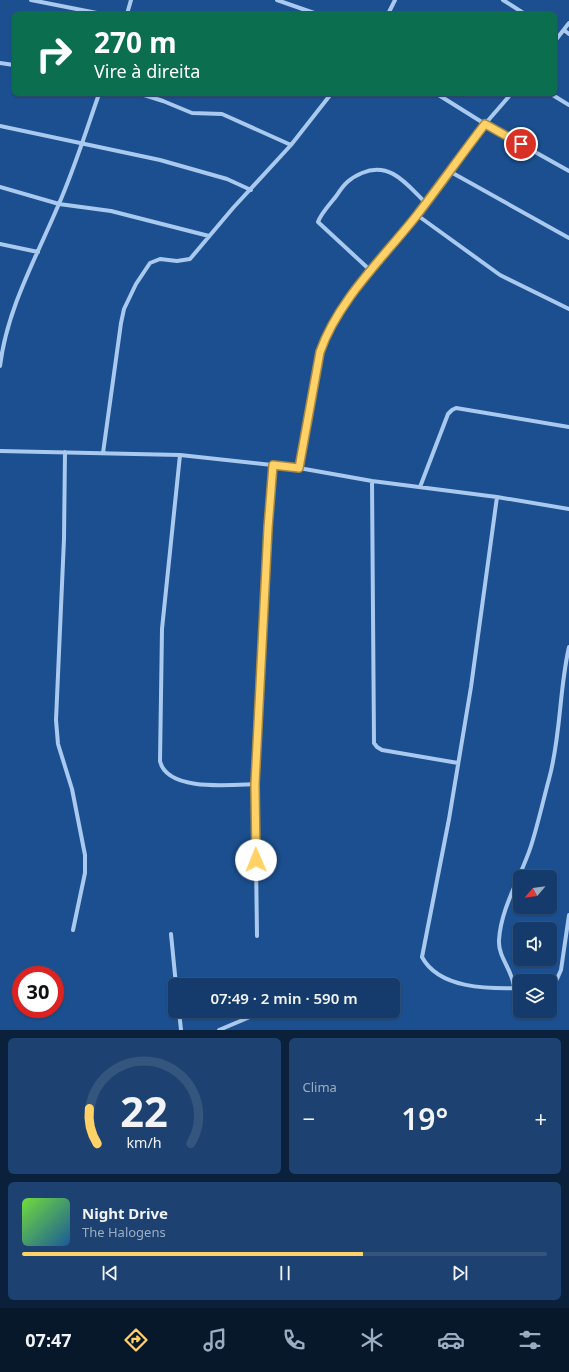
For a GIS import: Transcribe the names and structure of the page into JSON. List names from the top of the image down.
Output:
{
  "north": "bottom left",
  "page": {
    "turn": ["270 m", "Vire à direita"],
    "limit": "30",
    "trip": "07:49 · 2 min · 590 m",
    "tile": "Clima",
    "heat": ["−", "19°", "+"],
    "song": ["Night Drive", "The Halogens"],
    "tabs": "07:47",
    "gauge": ["22", "km/h"]
  }
}
